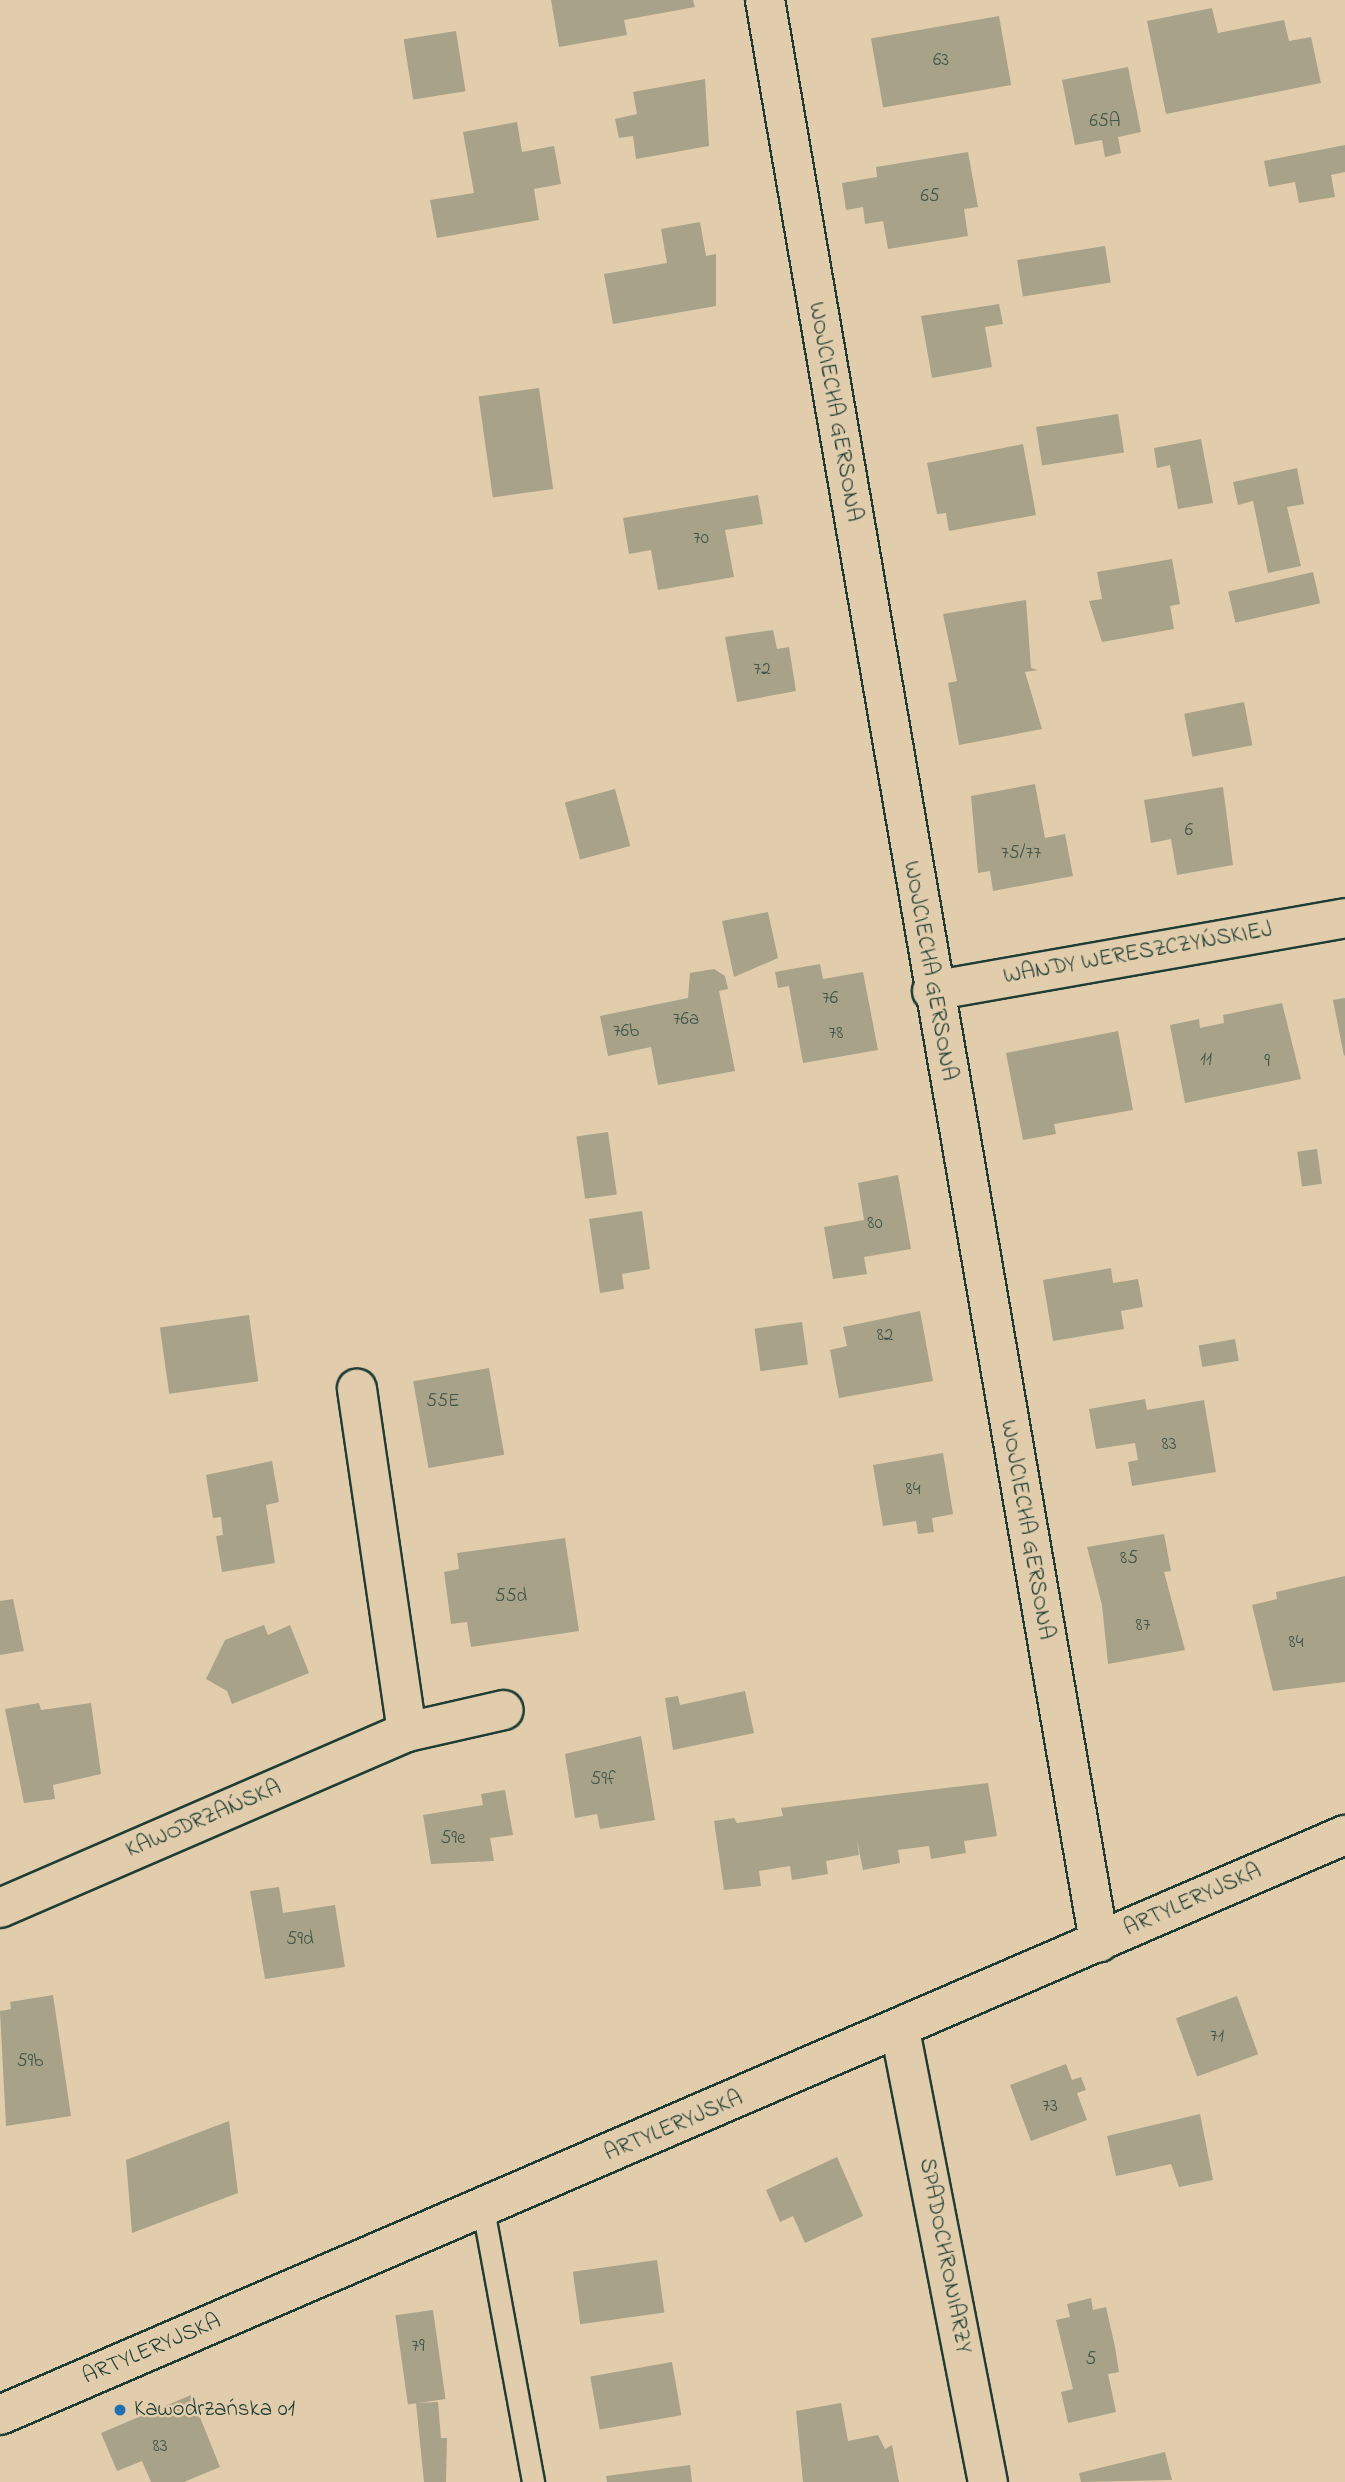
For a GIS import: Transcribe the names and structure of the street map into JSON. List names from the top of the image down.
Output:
{
  "streets": {
    "street": [
      "WOJCIECHA GERSONA",
      "WANDY WERESZCZYŃSKIEJ",
      "KAWODRZAŃSKA",
      "ARTYLERYJSKA",
      "SPADOCHRONIARZY"
    ]
  },
  "crossings": [
    ["WOJCIECHA GERSONA", "WANDY WERESZCZYŃSKIEJ"],
    ["WOJCIECHA GERSONA", "ARTYLERYJSKA"],
    ["ARTYLERYJSKA", "SPADOCHRONIARZY"]
  ],
  "places": ["Kawodrzańska 01"],
  "house_numbers": [
    "63",
    "65A",
    "65",
    "70",
    "72",
    "6",
    "75/77",
    "76",
    "76a",
    "76b",
    "78",
    "11",
    "9",
    "80",
    "82",
    "55E",
    "83",
    "84",
    "85",
    "55d",
    "87",
    "84",
    "59f",
    "59e",
    "59d",
    "71",
    "59b",
    "73",
    "79",
    "5",
    "83"
  ]
}
